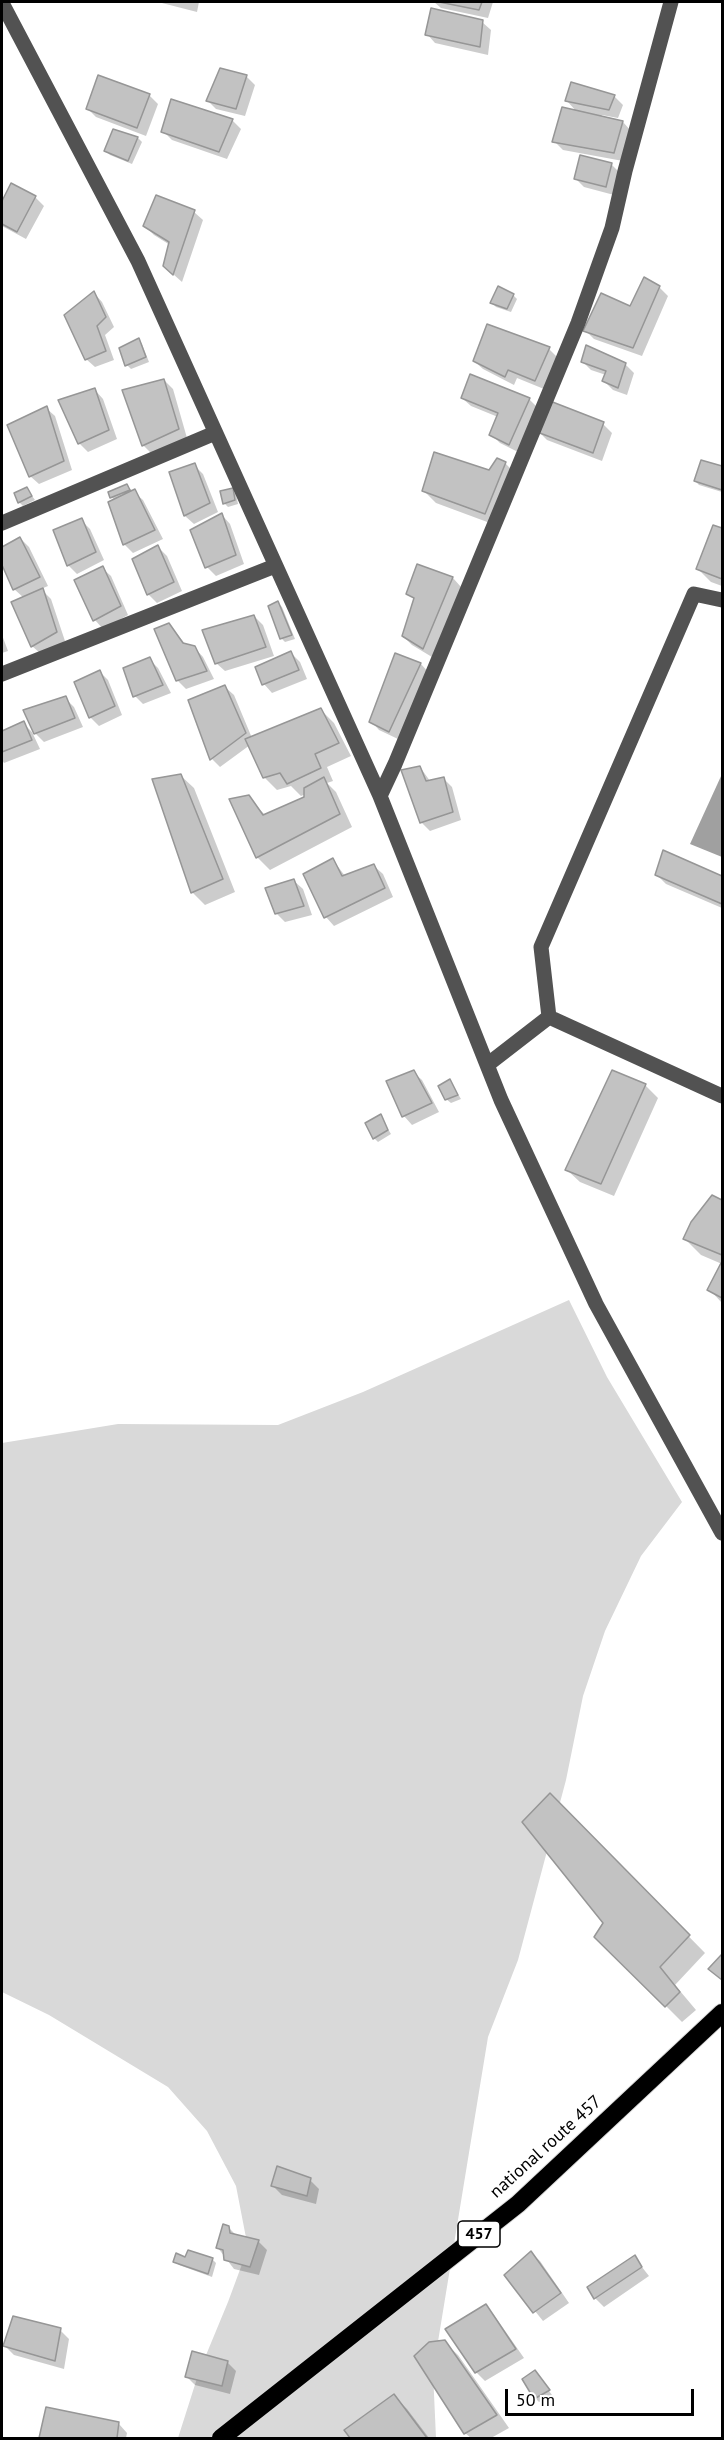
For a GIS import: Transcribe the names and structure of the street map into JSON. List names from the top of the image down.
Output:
{
  "streets": {
    "highway": ["national route 457", "457"]
  },
  "scale_bar": "50 m"
}
